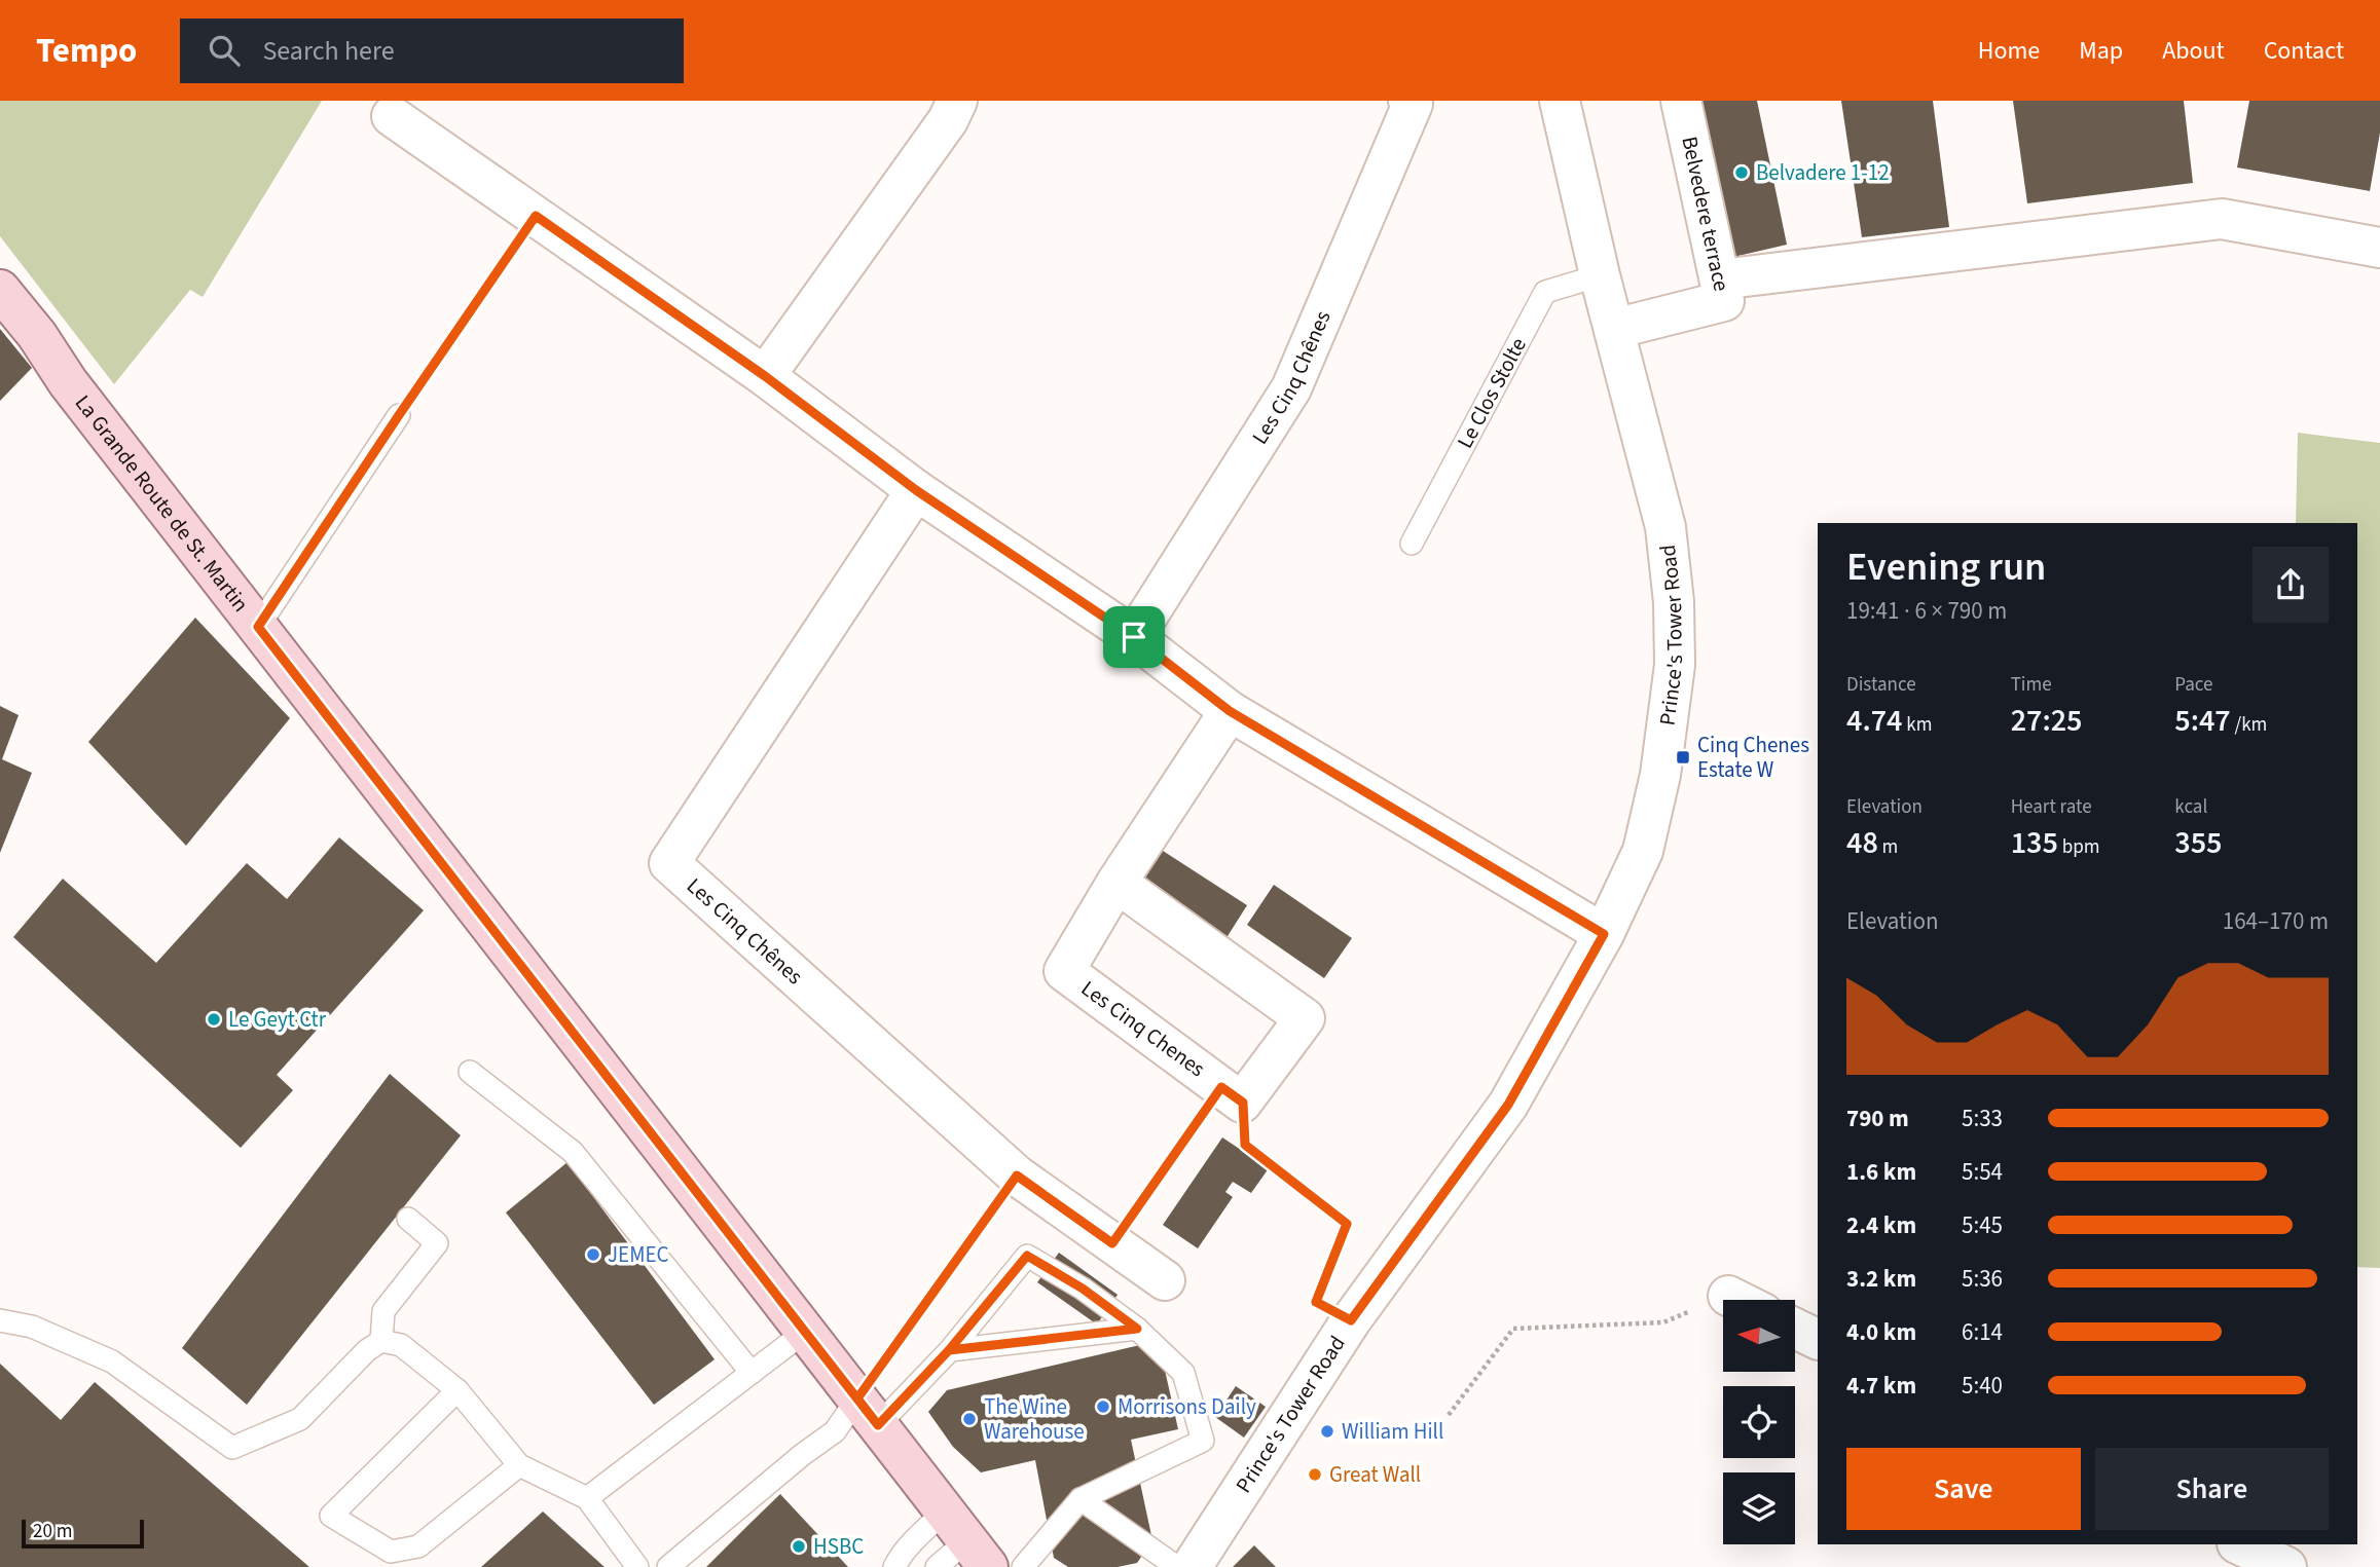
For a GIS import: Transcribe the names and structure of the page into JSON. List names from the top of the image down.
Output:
{
  "streets": {
    "main road": ["La Grande Route de St. Martin"],
    "street": [
      "Belvedere terrace",
      "Les Cinq Chênes",
      "Prince's Tower Road",
      "Les Cinq Chenes"
    ],
    "lane": ["Le Clos Stolte"]
  },
  "crossings": [
    ["Belvedere terrace", "Prince's Tower Road"],
    ["Le Clos Stolte", "Prince's Tower Road"]
  ],
  "places": {
    "other": [
      "Belvadere 1-12",
      "Le Geyt Ctr",
      "JEMEC",
      "Morrisons Daily",
      "The Wine Warehouse",
      "William Hill",
      "Great Wall",
      "HSBC"
    ],
    "transit": ["Cinq Chenes Estate W"]
  },
  "scale_bar": "20 m",
  "north": "left",
  "page": {
    "header": "Tempo",
    "search": "Search here",
    "nav": [
      "Home",
      "Map",
      "About",
      "Contact"
    ],
    "heading": ["Evening run", "19:41 · 6 × 790 m"],
    "stats": [
      ["Distance", "4.74 km"],
      ["Time", "27:25"],
      ["Pace", "5:47 /km"],
      ["Elevation", "48 m"],
      ["Heart rate", "135 bpm"],
      ["kcal", "355"]
    ],
    "chart": ["Elevation", "164–170 m"],
    "list": [
      {
        "name": "790 m",
        "note": "5:33"
      },
      {
        "name": "1.6 km",
        "note": "5:54"
      },
      {
        "name": "2.4 km",
        "note": "5:45"
      },
      {
        "name": "3.2 km",
        "note": "5:36"
      },
      {
        "name": "4.0 km",
        "note": "6:14"
      },
      {
        "name": "4.7 km",
        "note": "5:40"
      }
    ],
    "buttons": ["Save", "Share"],
    "scale": "20 m"
  }
}
